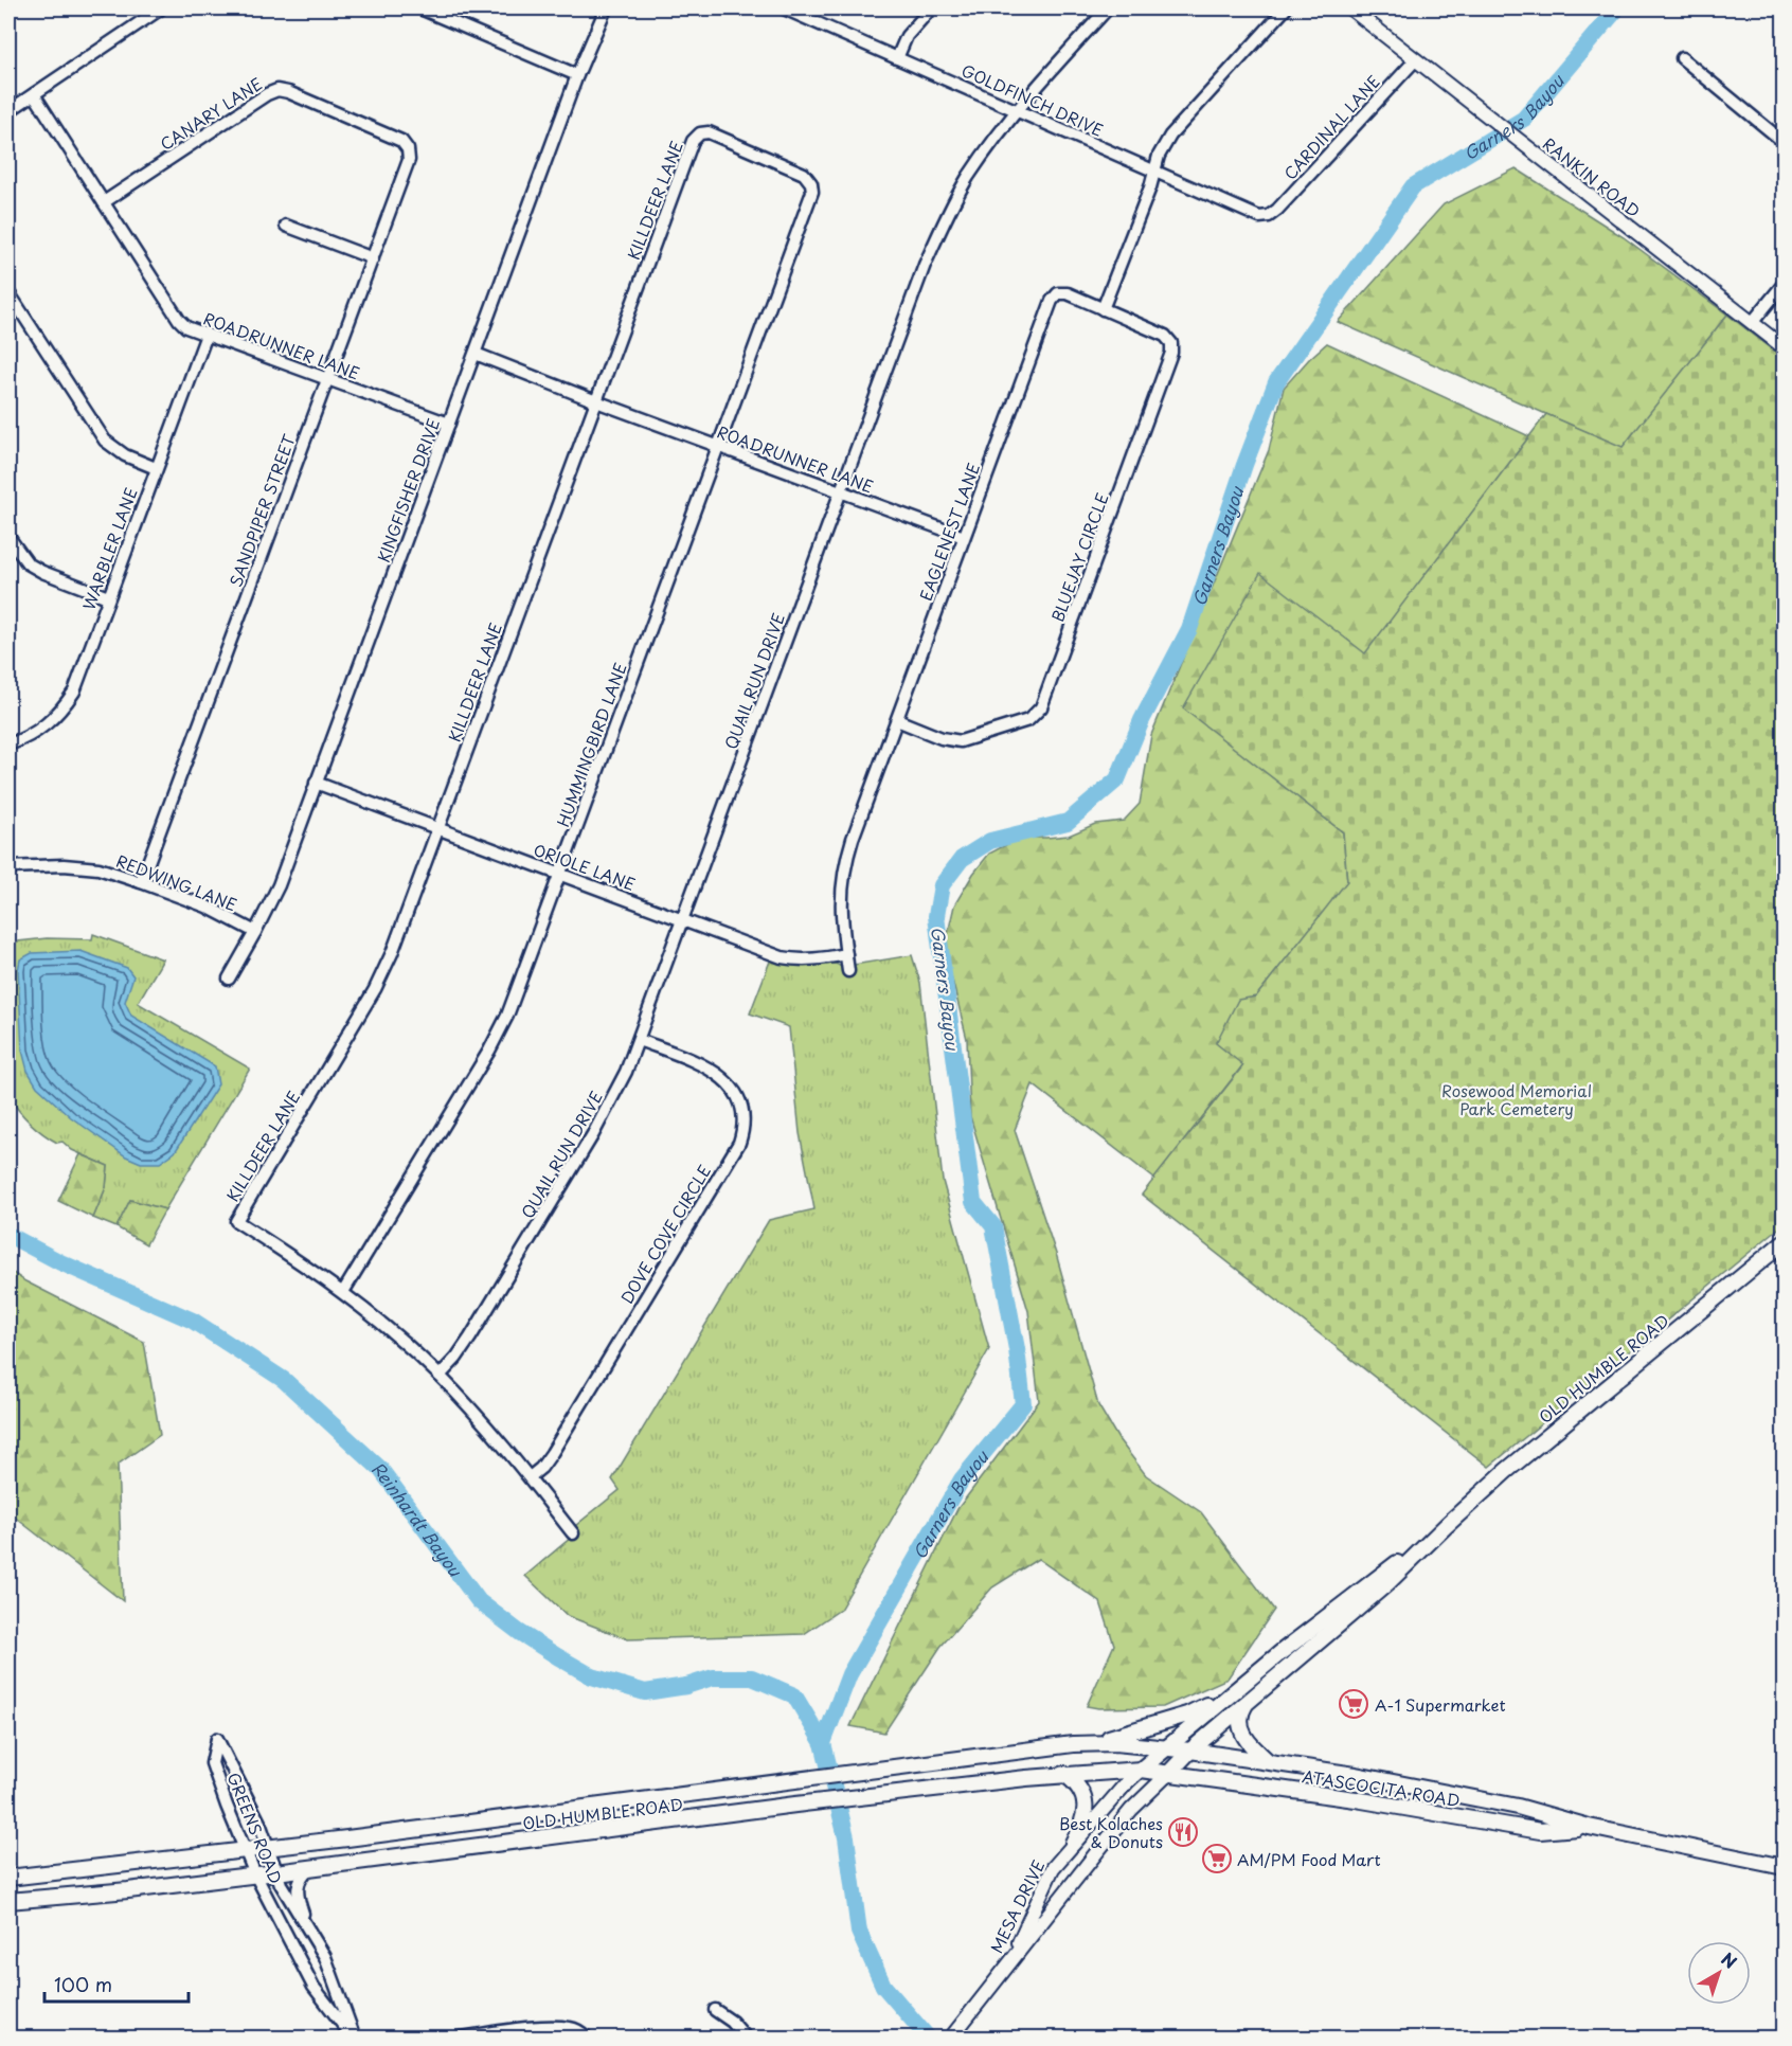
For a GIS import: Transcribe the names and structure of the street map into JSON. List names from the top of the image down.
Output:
{
  "streets": {
    "main road": ["OLD HUMBLE ROAD", "ATASCOCITA ROAD", "MESA DRIVE"],
    "street": [
      "GOLDFINCH DRIVE",
      "CANARY LANE",
      "CARDINAL LANE",
      "RANKIN ROAD",
      "KILLDEER LANE",
      "ROADRUNNER LANE",
      "KINGFISHER DRIVE",
      "SANDPIPER STREET",
      "EAGLENEST LANE",
      "WARBLER LANE",
      "BLUEJAY CIRCLE",
      "QUAIL RUN DRIVE",
      "HUMMINGBIRD LANE",
      "ORIOLE LANE",
      "REDWING LANE",
      "DOVE COVE CIRCLE",
      "GREENS ROAD"
    ]
  },
  "crossings": [
    ["GOLDFINCH DRIVE", "CARDINAL LANE"],
    ["GOLDFINCH DRIVE", "QUAIL RUN DRIVE"],
    ["CANARY LANE", "ROADRUNNER LANE"],
    ["CANARY LANE", "SANDPIPER STREET"],
    ["CARDINAL LANE", "RANKIN ROAD"],
    ["KILLDEER LANE", "ROADRUNNER LANE"],
    ["KILLDEER LANE", "HUMMINGBIRD LANE"],
    ["KILLDEER LANE", "ORIOLE LANE"],
    ["ROADRUNNER LANE", "KINGFISHER DRIVE"],
    ["ROADRUNNER LANE", "SANDPIPER STREET"],
    ["ROADRUNNER LANE", "EAGLENEST LANE"],
    ["ROADRUNNER LANE", "WARBLER LANE"],
    ["ROADRUNNER LANE", "QUAIL RUN DRIVE"],
    ["ROADRUNNER LANE", "HUMMINGBIRD LANE"],
    ["KINGFISHER DRIVE", "ORIOLE LANE"],
    ["KINGFISHER DRIVE", "REDWING LANE"],
    ["SANDPIPER STREET", "REDWING LANE"],
    ["EAGLENEST LANE", "BLUEJAY CIRCLE"],
    ["EAGLENEST LANE", "ORIOLE LANE"],
    ["QUAIL RUN DRIVE", "ORIOLE LANE"],
    ["QUAIL RUN DRIVE", "DOVE COVE CIRCLE"],
    ["HUMMINGBIRD LANE", "ORIOLE LANE"],
    ["OLD HUMBLE ROAD", "ATASCOCITA ROAD"],
    ["OLD HUMBLE ROAD", "GREENS ROAD"],
    ["OLD HUMBLE ROAD", "MESA DRIVE"],
    ["ATASCOCITA ROAD", "MESA DRIVE"]
  ],
  "water": ["Garners Bayou", "Reinhardt Bayou"],
  "parks": ["Rosewood Memorial Park Cemetery"],
  "places": {
    "supermarket": ["A-1 Supermarket", "AM/PM Food Mart"],
    "restaurant": ["Best Kolaches & Donuts"]
  },
  "scale_bar": "100 m",
  "north": "top right"
}
